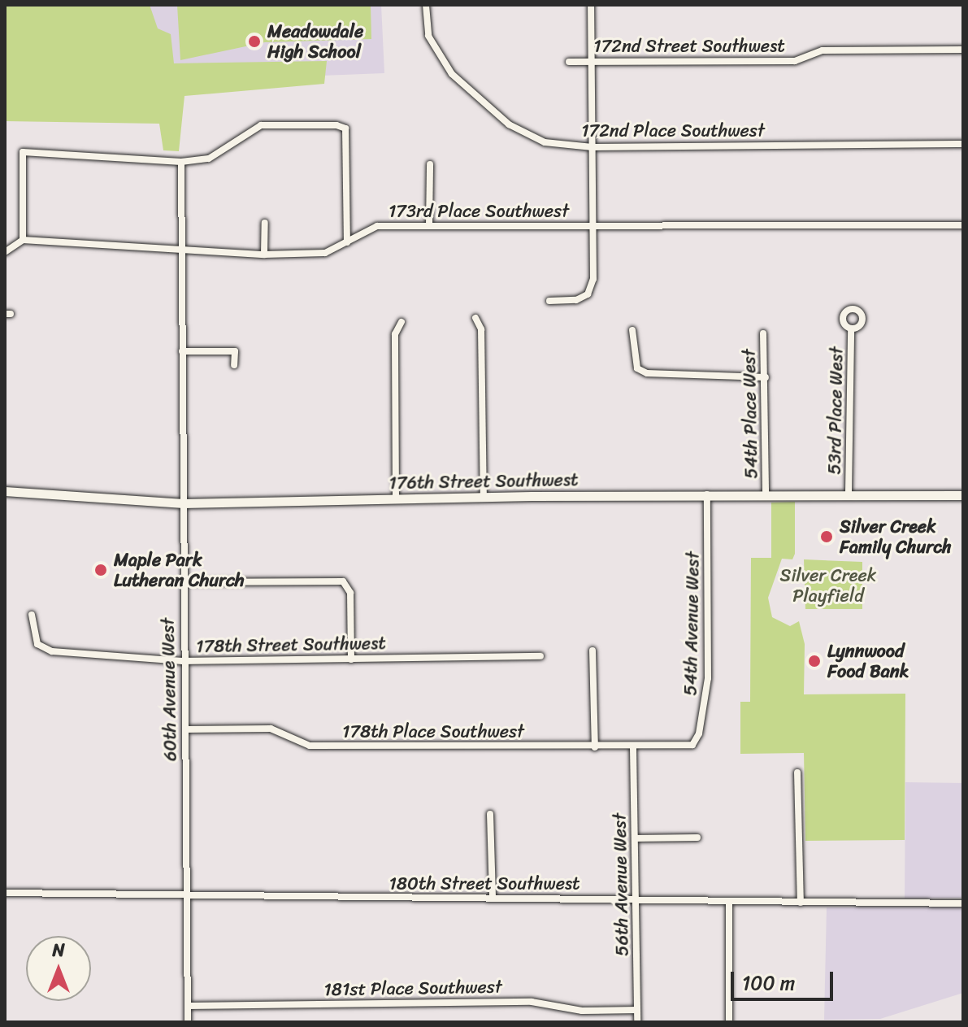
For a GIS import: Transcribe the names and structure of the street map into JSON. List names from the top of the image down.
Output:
{
  "streets": {
    "street": [
      "172nd Street Southwest",
      "172nd Place Southwest",
      "173rd Place Southwest",
      "53rd Place West",
      "54th Place West",
      "176th Street Southwest",
      "54th Avenue West",
      "178th Street Southwest",
      "60th Avenue West",
      "178th Place Southwest",
      "180th Street Southwest",
      "56th Avenue West",
      "181st Place Southwest"
    ]
  },
  "crossings": [
    ["173rd Place Southwest", "60th Avenue West"],
    ["53rd Place West", "176th Street Southwest"],
    ["54th Place West", "176th Street Southwest"],
    ["176th Street Southwest", "54th Avenue West"],
    ["176th Street Southwest", "60th Avenue West"],
    ["54th Avenue West", "178th Place Southwest"],
    ["178th Street Southwest", "60th Avenue West"],
    ["60th Avenue West", "178th Place Southwest"],
    ["60th Avenue West", "180th Street Southwest"],
    ["60th Avenue West", "181st Place Southwest"],
    ["178th Place Southwest", "56th Avenue West"],
    ["180th Street Southwest", "56th Avenue West"],
    ["56th Avenue West", "181st Place Southwest"]
  ],
  "parks": ["Silver Creek Playfield"],
  "places": [
    "Meadowdale High School",
    "Silver Creek Family Church",
    "Maple Park Lutheran Church",
    "Lynnwood Food Bank"
  ],
  "scale_bar": "100 m",
  "north": "top"
}
